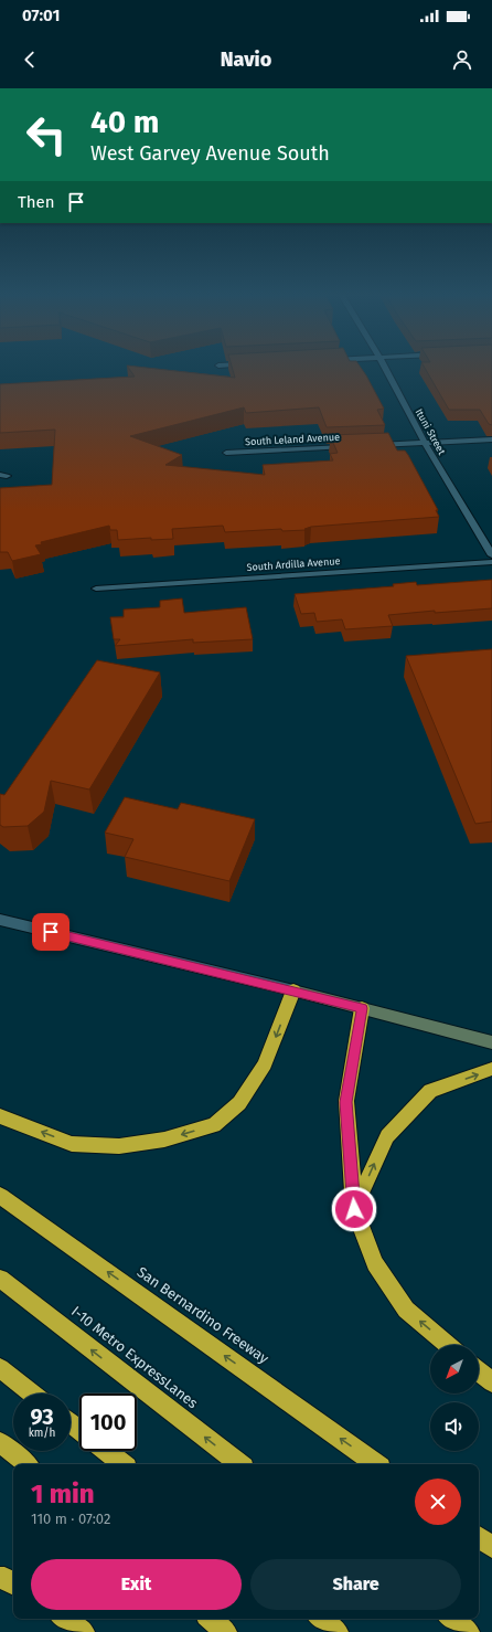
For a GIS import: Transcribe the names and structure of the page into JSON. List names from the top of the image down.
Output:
{
  "streets": {
    "highway": ["San Bernardino Freeway", "I-10 Metro ExpressLanes"],
    "street": ["Ituni Street", "South Leland Avenue", "South Ardilla Avenue"]
  },
  "one_way": ["San Bernardino Freeway", "I-10 Metro ExpressLanes"],
  "north": "bottom left",
  "page": {
    "status": "07:01",
    "header": "Navio",
    "turn": ["40 m", "West Garvey Avenue South"],
    "then": "Then",
    "speed": "93 km/h",
    "limit": "100",
    "heading": ["1 min", "110 m · 07:02"],
    "buttons": ["Exit", "Share"]
  }
}
